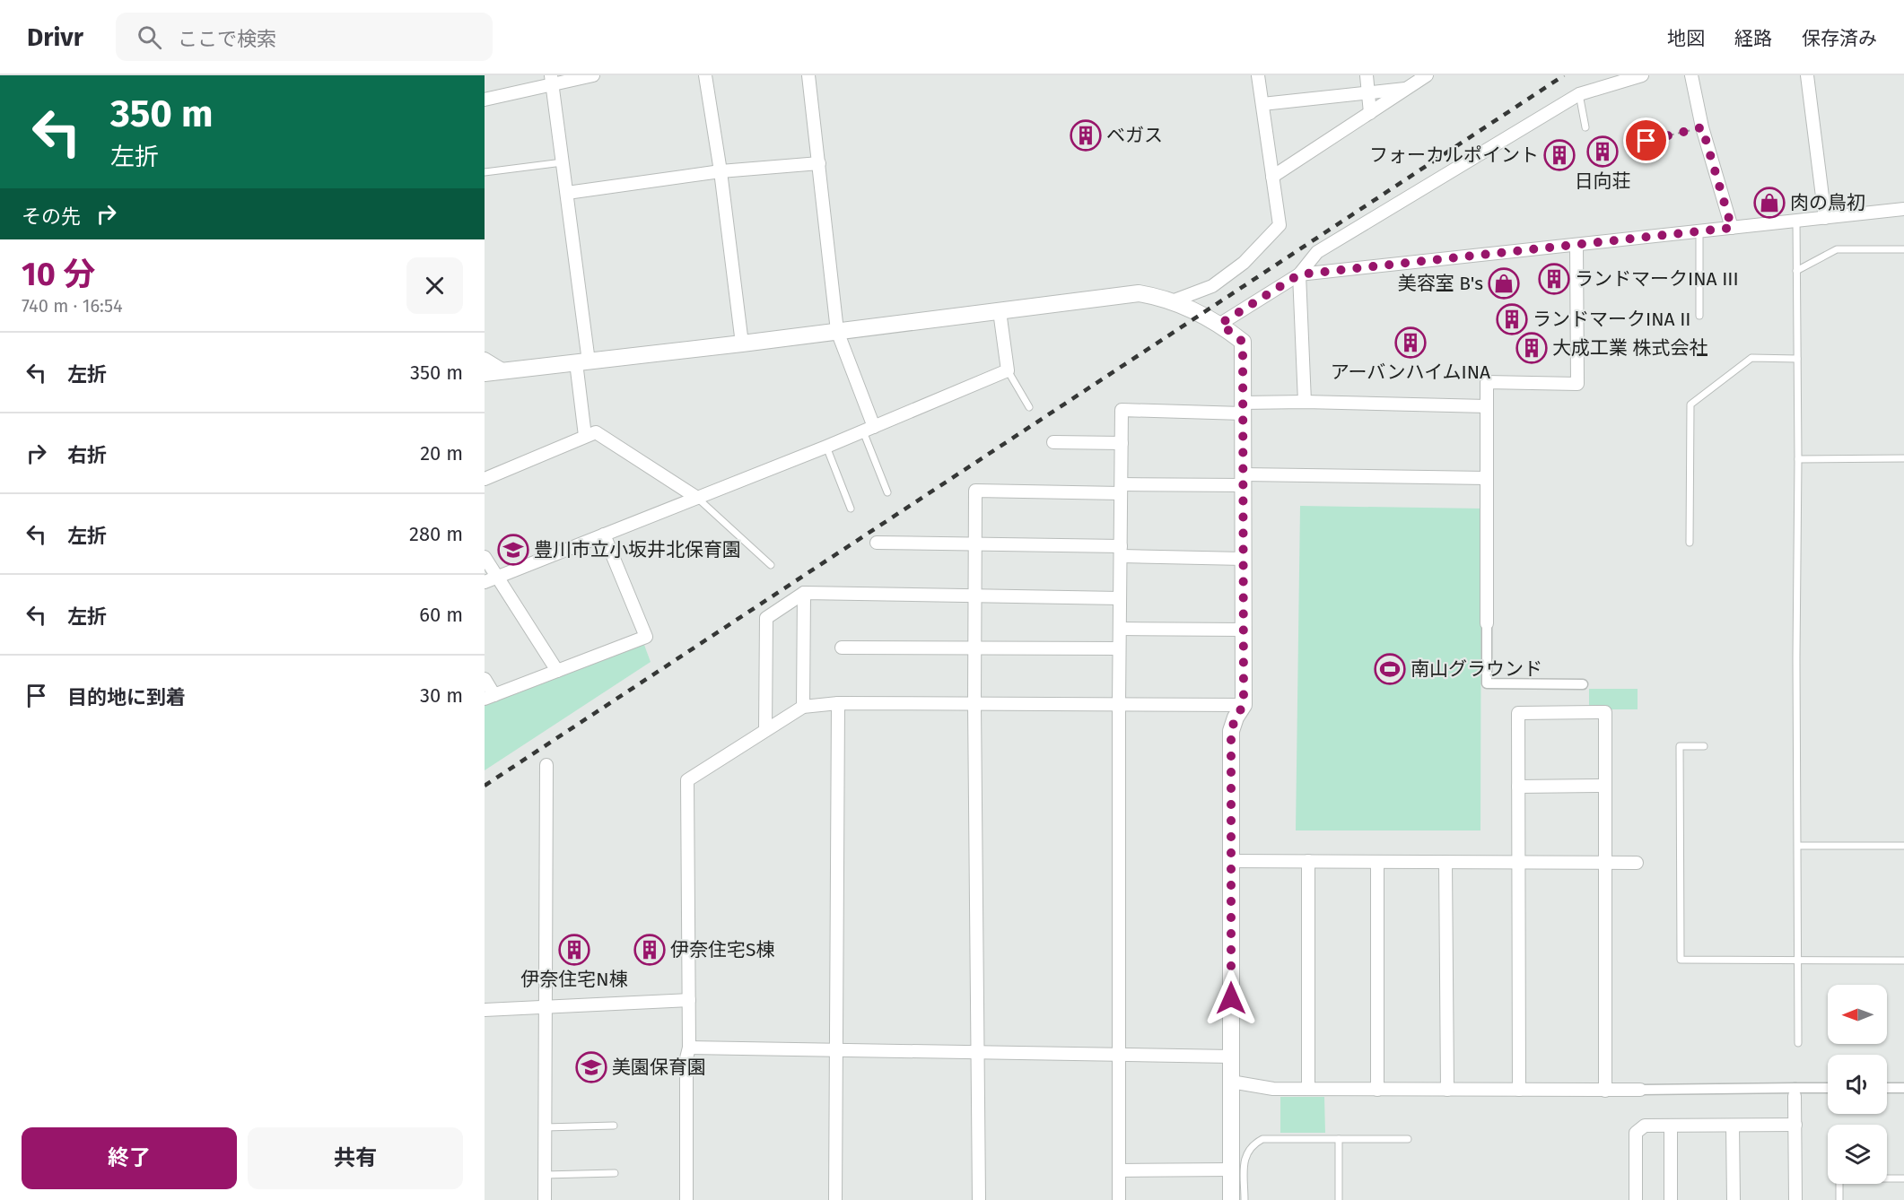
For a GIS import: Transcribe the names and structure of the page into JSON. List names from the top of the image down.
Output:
{
  "places": {
    "building": [
      "ベガス",
      "日向荘",
      "フォーカルポイント",
      "ランドマークINA III",
      "ランドマークINA II",
      "アーバンハイムINA",
      "大成工業 株式会社",
      "伊奈住宅N棟",
      "伊奈住宅S棟"
    ],
    "shop": ["肉の鳥初", "美容室 B's"],
    "school or university": ["豊川市立小坂井北保育園", "美園保育園"],
    "sports": ["南山グラウンド"]
  },
  "north": "left",
  "page": {
    "header": "Drivr",
    "search": "ここで検索",
    "nav": ["地図", "経路", "保存済み"],
    "turn": ["350 m", "左折"],
    "then": "その先",
    "heading": ["10 分", "740 m · 16:54"],
    "list": [
      {
        "name": "左折",
        "value": "350 m"
      },
      {
        "name": "右折",
        "value": "20 m"
      },
      {
        "name": "左折",
        "value": "280 m"
      },
      {
        "name": "左折",
        "value": "60 m"
      },
      {
        "name": "目的地に到着",
        "value": "30 m"
      }
    ],
    "buttons": ["終了", "共有"]
  }
}
